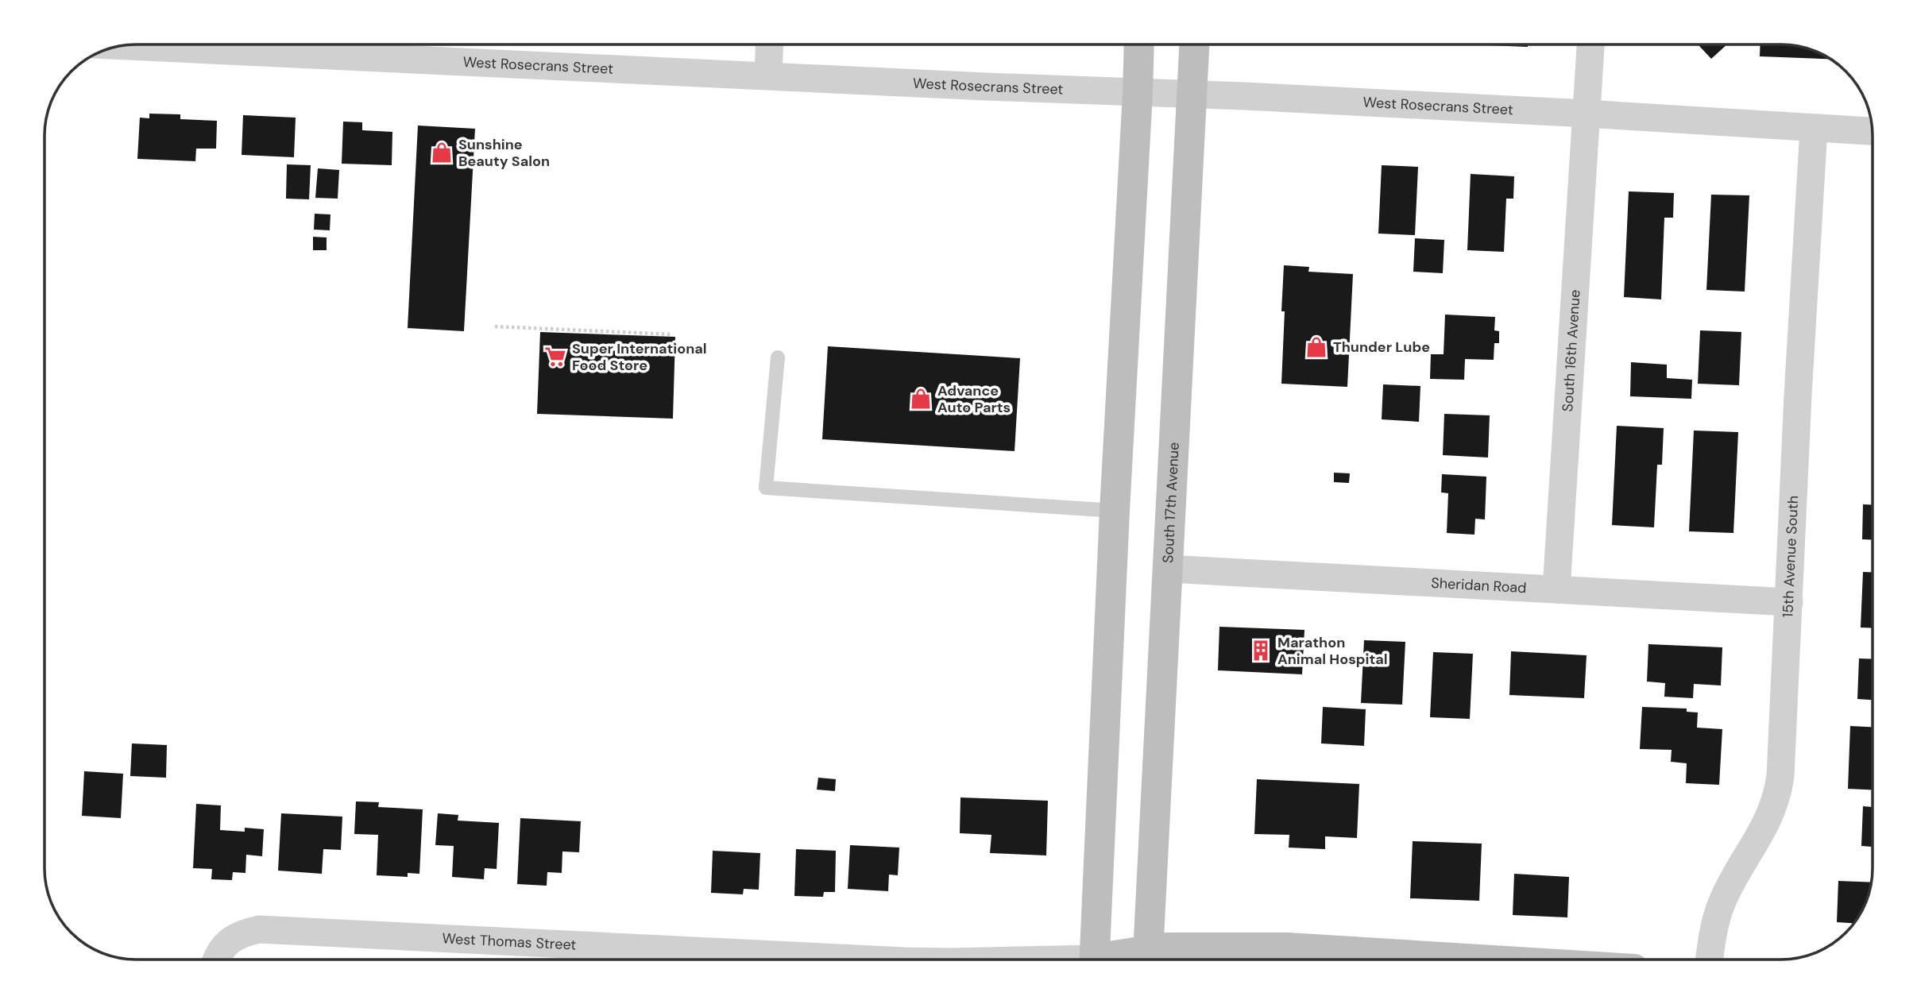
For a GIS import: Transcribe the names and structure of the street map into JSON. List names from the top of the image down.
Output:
{
  "streets": {
    "main road": ["South 17th Avenue", "West Thomas Street"],
    "street": [
      "West Rosecrans Street",
      "South 16th Avenue",
      "15th Avenue South",
      "Sheridan Road"
    ]
  },
  "crossings": [
    ["West Rosecrans Street", "South 16th Avenue"],
    ["West Rosecrans Street", "South 17th Avenue"],
    ["West Rosecrans Street", "15th Avenue South"],
    ["South 16th Avenue", "Sheridan Road"],
    ["South 17th Avenue", "Sheridan Road"],
    ["South 17th Avenue", "West Thomas Street"],
    ["15th Avenue South", "Sheridan Road"]
  ],
  "places": {
    "shop": ["Sunshine Beauty Salon", "Thunder Lube", "Advance Auto Parts"],
    "supermarket": ["Super International Food Store"],
    "building": ["Marathon Animal Hospital"]
  }
}
